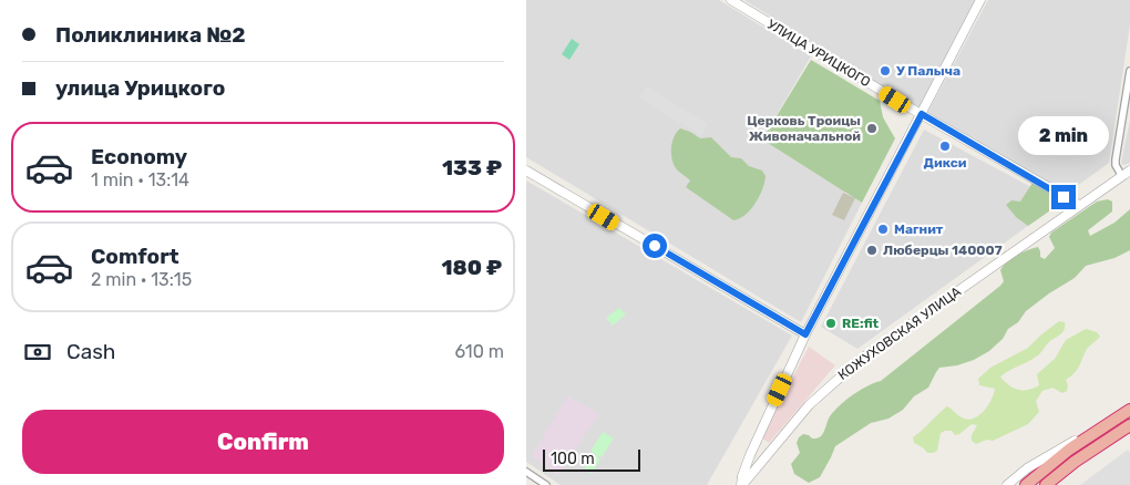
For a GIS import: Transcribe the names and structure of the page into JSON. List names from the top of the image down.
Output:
{
  "streets": {
    "street": ["УЛИЦА УРИЦКОГО", "КОЖУХОВСКАЯ УЛИЦА"]
  },
  "crossings": [
    ["УЛИЦА УРИЦКОГО", "КОЖУХОВСКАЯ УЛИЦА"]
  ],
  "places": [
    "У Палыча",
    "Церковь Троицы Живоначальной",
    "Дикси",
    "Магнит",
    "Люберцы 140007",
    "RE:fit"
  ],
  "scale_bar": "100 m",
  "page": {
    "banner": ["Поликлиника №2", "улица Урицкого"],
    "bubble": "2 min",
    "list": [
      {
        "name": "Economy",
        "note": "1 min · 13:14",
        "value": "133 ₽"
      },
      {
        "name": "Comfort",
        "note": "2 min · 13:15",
        "value": "180 ₽"
      }
    ],
    "pay": ["Cash", "610 m"],
    "buttons": "Confirm",
    "scale": "100 m"
  }
}
